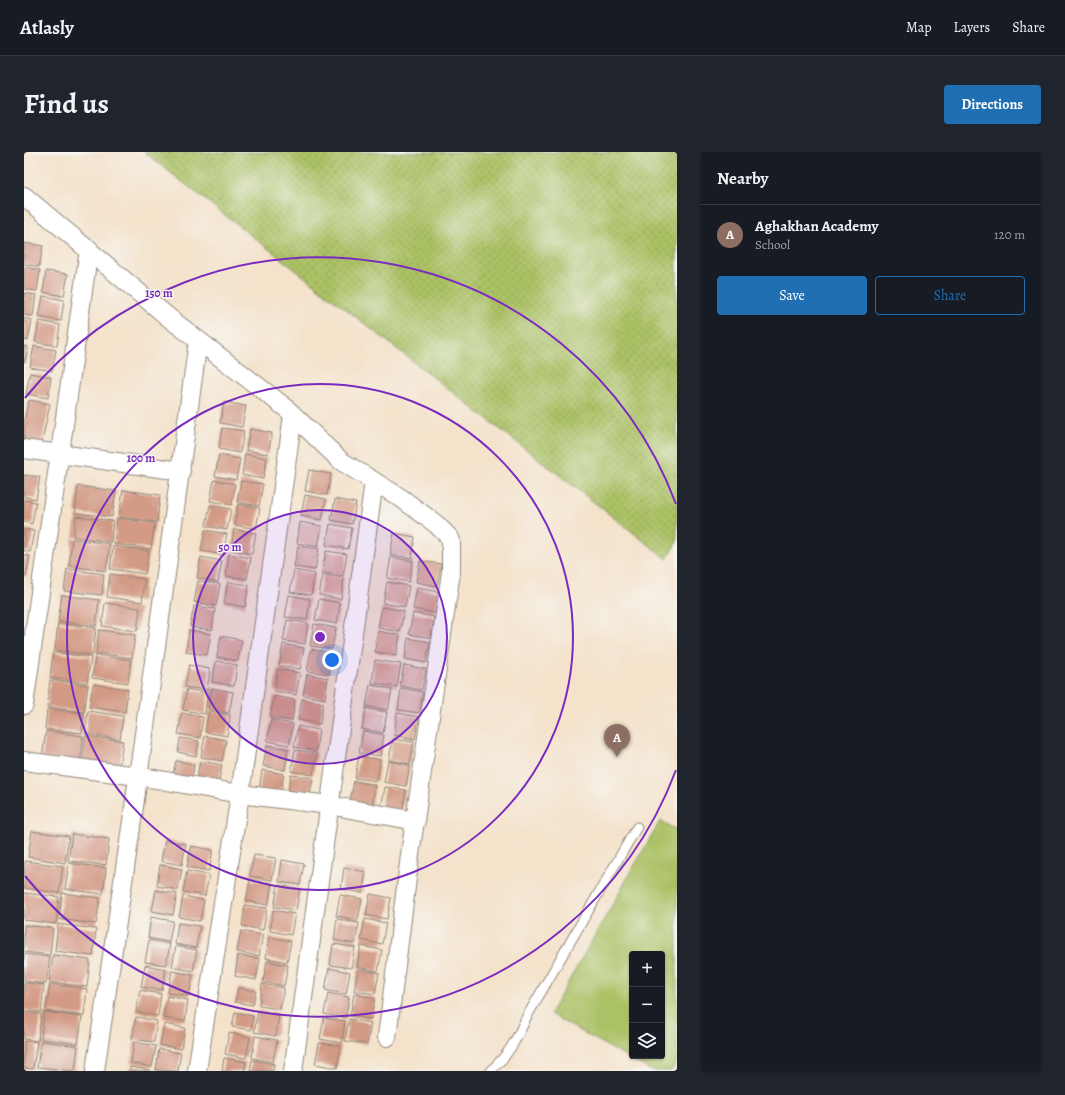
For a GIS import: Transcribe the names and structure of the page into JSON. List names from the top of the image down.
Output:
{
  "page": {
    "header": "Atlasly",
    "nav": ["Map", "Layers", "Share"],
    "title": "Find us",
    "buttons": [
      "Directions",
      ["Save", "Share"]
    ],
    "heading": "Nearby",
    "list": [
      {
        "mark": "A",
        "name": "Aghakhan Academy",
        "note": "School",
        "value": "120 m"
      }
    ],
    "pins": "A",
    "map_buttons": ["+", "−"]
  },
  "rings": ["150 m", "100 m", "50 m"]
}
